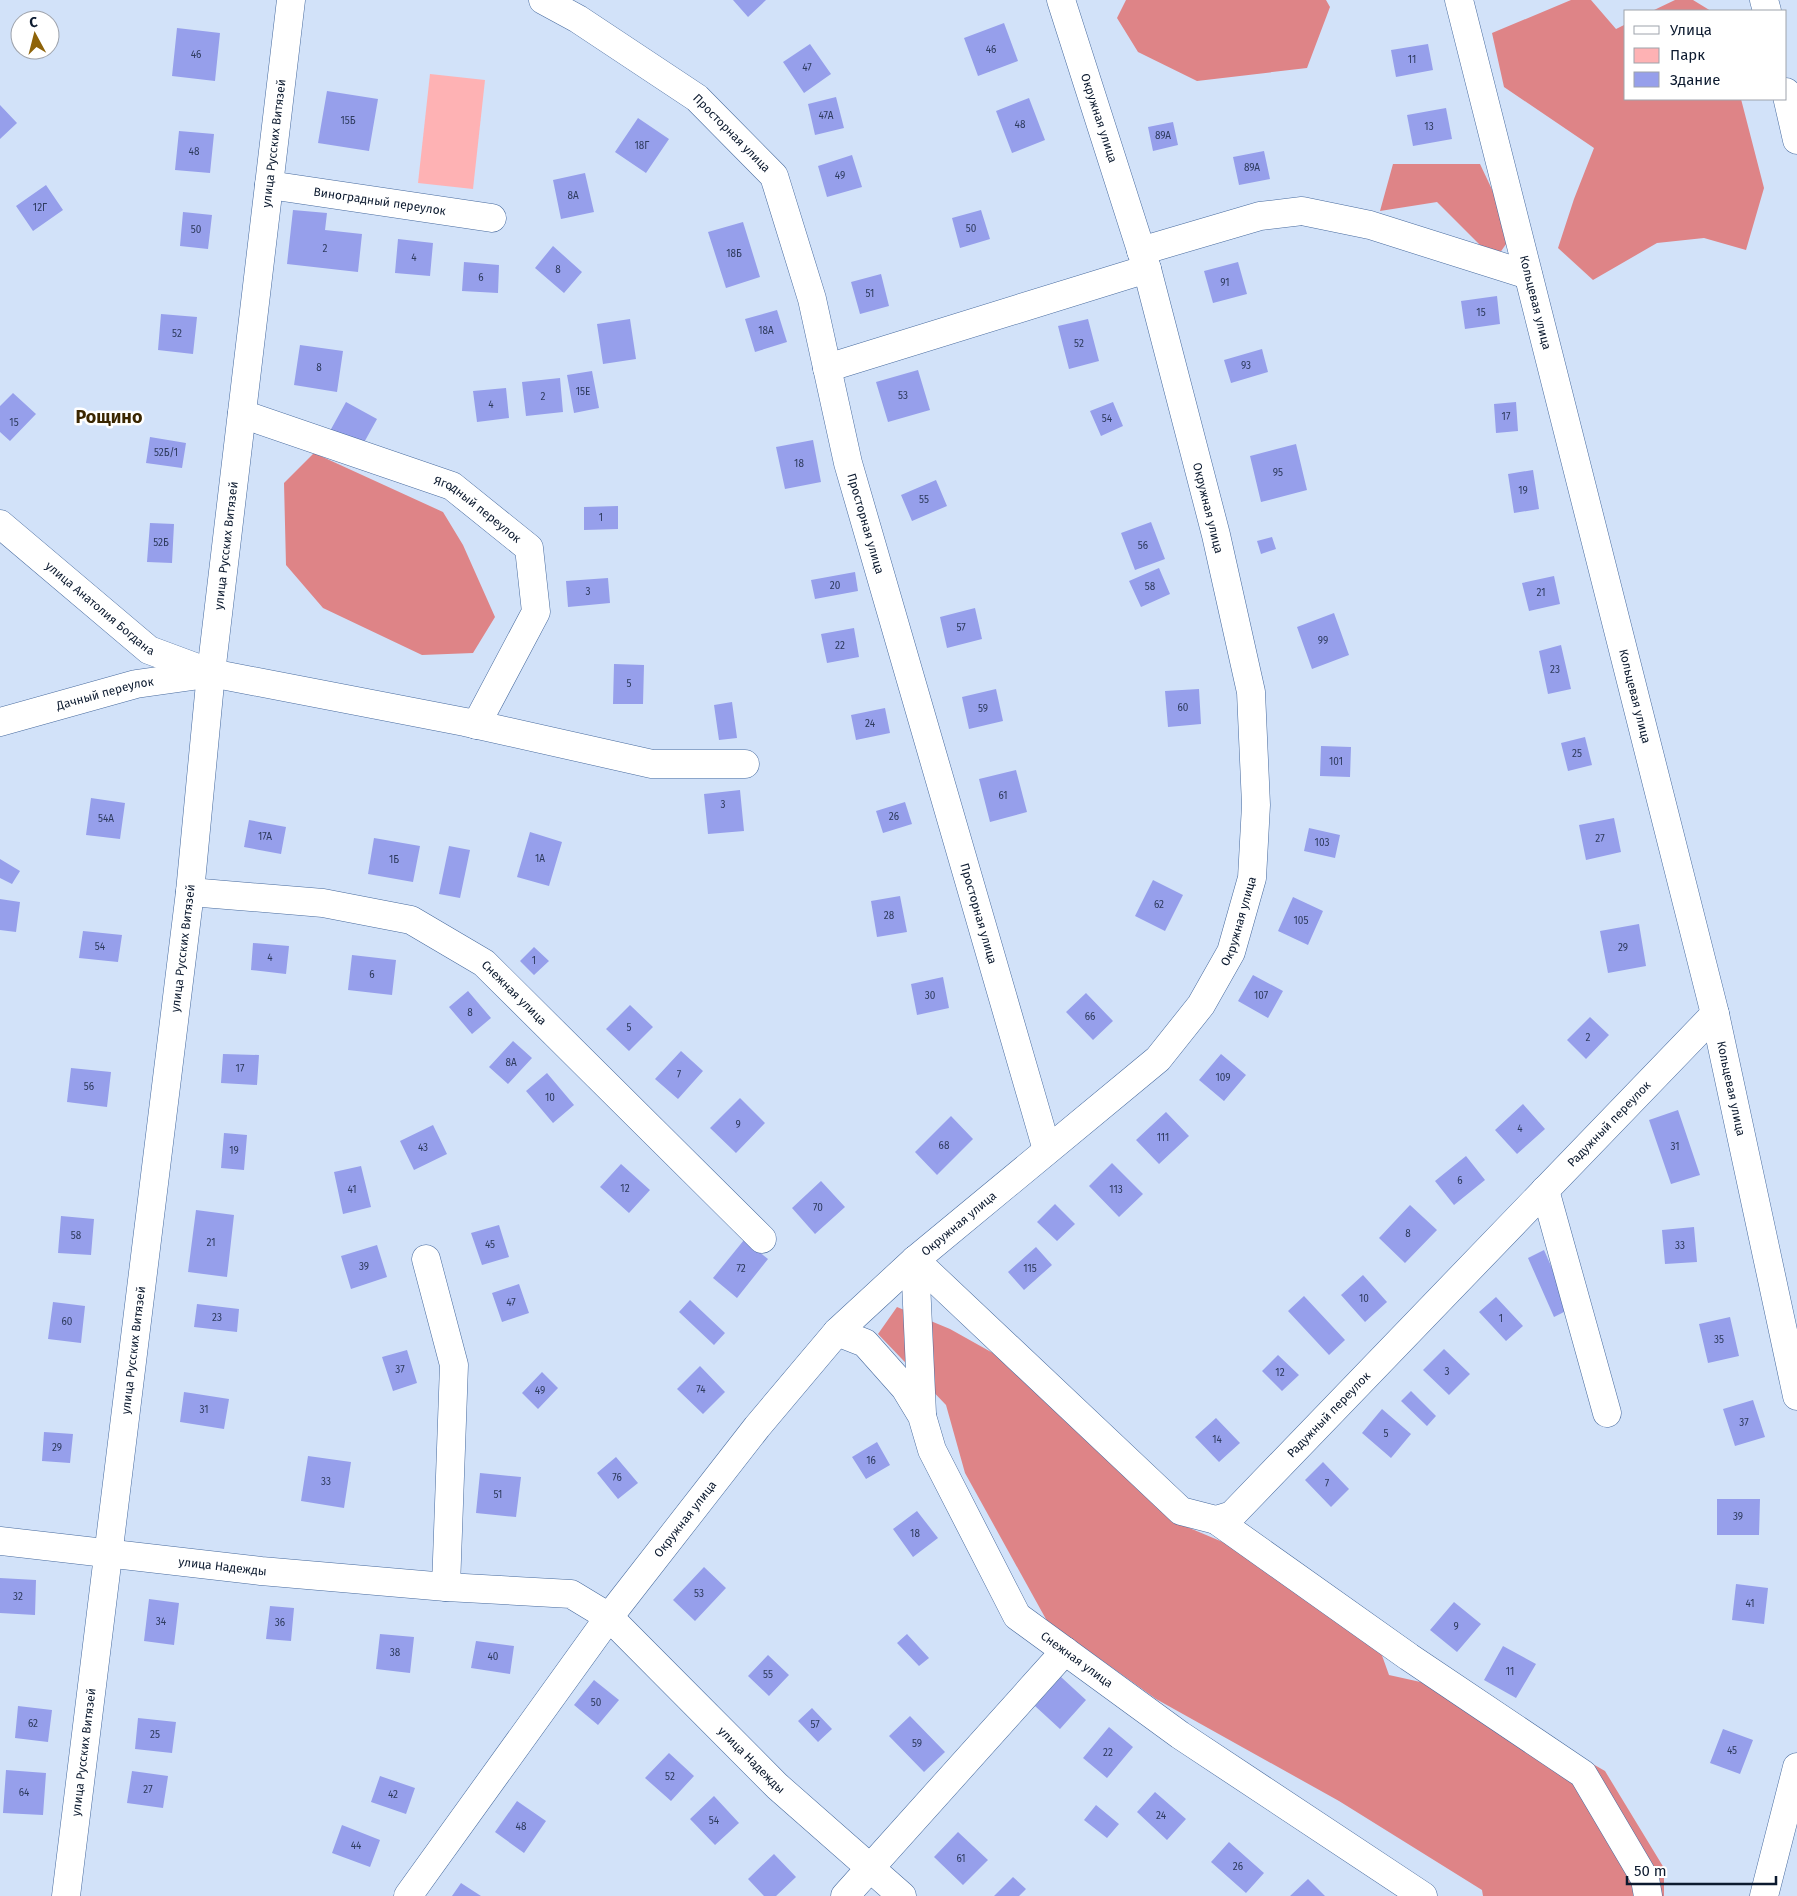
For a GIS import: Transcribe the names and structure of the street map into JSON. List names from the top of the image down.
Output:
{
  "streets": {
    "main road": [
      "Окружная улица",
      "Просторная улица",
      "улица Русских Витязей",
      "Виноградный переулок",
      "Кольцевая улица",
      "Ягодный переулок",
      "улица Анатолия Богдана",
      "Дачный переулок",
      "Снежная улица",
      "Радужный переулок",
      "улица Надежды"
    ]
  },
  "crossings": [
    ["Окружная улица", "Просторная улица"],
    ["Окружная улица", "Снежная улица"],
    ["Окружная улица", "улица Надежды"],
    ["улица Русских Витязей", "Виноградный переулок"],
    ["улица Русских Витязей", "Ягодный переулок"],
    ["улица Русских Витязей", "улица Анатолия Богдана"],
    ["улица Русских Витязей", "Дачный переулок"],
    ["улица Русских Витязей", "Снежная улица"],
    ["улица Русских Витязей", "улица Надежды"],
    ["Кольцевая улица", "Радужный переулок"],
    ["улица Анатолия Богдана", "Дачный переулок"]
  ],
  "districts": ["Рощино"],
  "house_numbers": [
    "46",
    "46",
    "11",
    "47",
    "47А",
    "15Б",
    "48",
    "13",
    "89А",
    "18Г",
    "48",
    "89А",
    "49",
    "8А",
    "12Г",
    "50",
    "50",
    "2",
    "18Б",
    "4",
    "8",
    "6",
    "91",
    "51",
    "15",
    "18А",
    "52",
    "52",
    "93",
    "8",
    "15Е",
    "53",
    "2",
    "4",
    "17",
    "54",
    "15",
    "52Б/1",
    "18",
    "95",
    "19",
    "55",
    "1",
    "52Б",
    "56",
    "20",
    "58",
    "3",
    "21",
    "57",
    "99",
    "22",
    "23",
    "5",
    "60",
    "59",
    "24",
    "25",
    "101",
    "61",
    "3",
    "26",
    "54А",
    "17А",
    "27",
    "103",
    "1А",
    "1Б",
    "62",
    "28",
    "105",
    "54",
    "29",
    "4",
    "1",
    "6",
    "30",
    "107",
    "8",
    "66",
    "5",
    "2",
    "8А",
    "17",
    "7",
    "109",
    "56",
    "10",
    "9",
    "4",
    "111",
    "68",
    "31",
    "43",
    "19",
    "6",
    "12",
    "41",
    "113",
    "70",
    "8",
    "58",
    "21",
    "45",
    "33",
    "39",
    "72",
    "115",
    "10",
    "47",
    "23",
    "1",
    "60",
    "35",
    "37",
    "3",
    "12",
    "74",
    "49",
    "31",
    "37",
    "5",
    "14",
    "29",
    "16",
    "76",
    "33",
    "7",
    "51",
    "39",
    "18",
    "53",
    "32",
    "41",
    "34",
    "36",
    "9",
    "38",
    "40",
    "11",
    "55",
    "50",
    "62",
    "57",
    "25",
    "59",
    "45",
    "22",
    "52",
    "27",
    "64",
    "42",
    "24",
    "54",
    "48",
    "44",
    "61",
    "26"
  ],
  "legend": ["Улица", "Парк", "Здание"],
  "scale_bar": "50 m",
  "north": "top"
}
